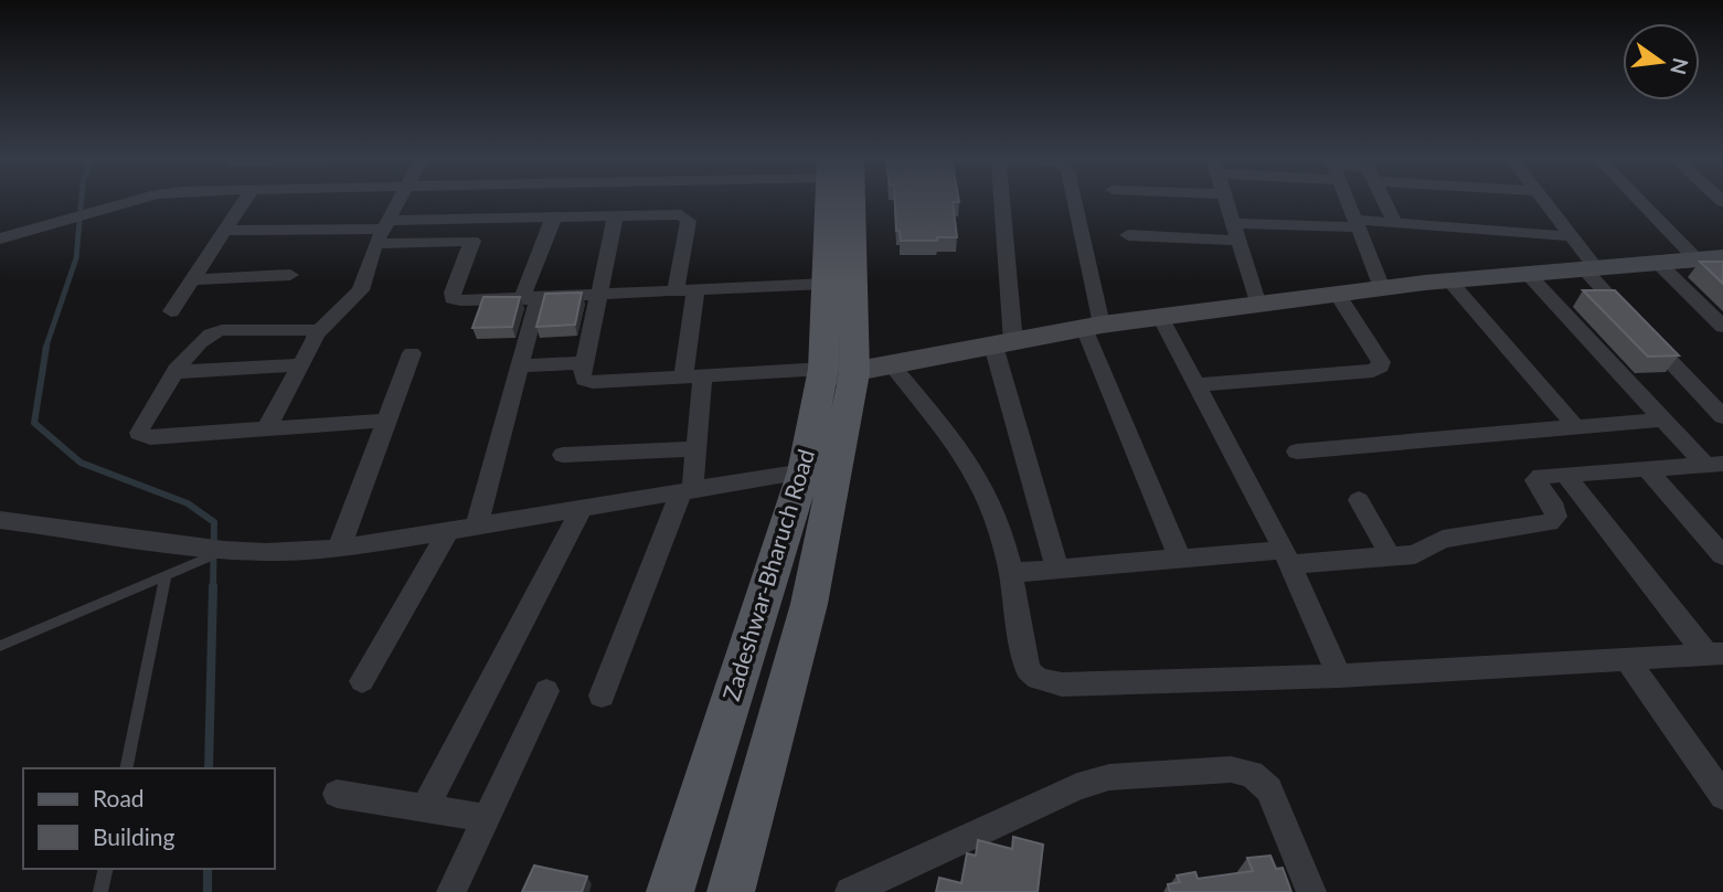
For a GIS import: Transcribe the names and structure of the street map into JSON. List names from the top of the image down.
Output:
{
  "streets": {
    "main road": ["Zadeshwar-Bharuch Road"]
  },
  "legend": ["Road", "Building"],
  "north": "right"
}
